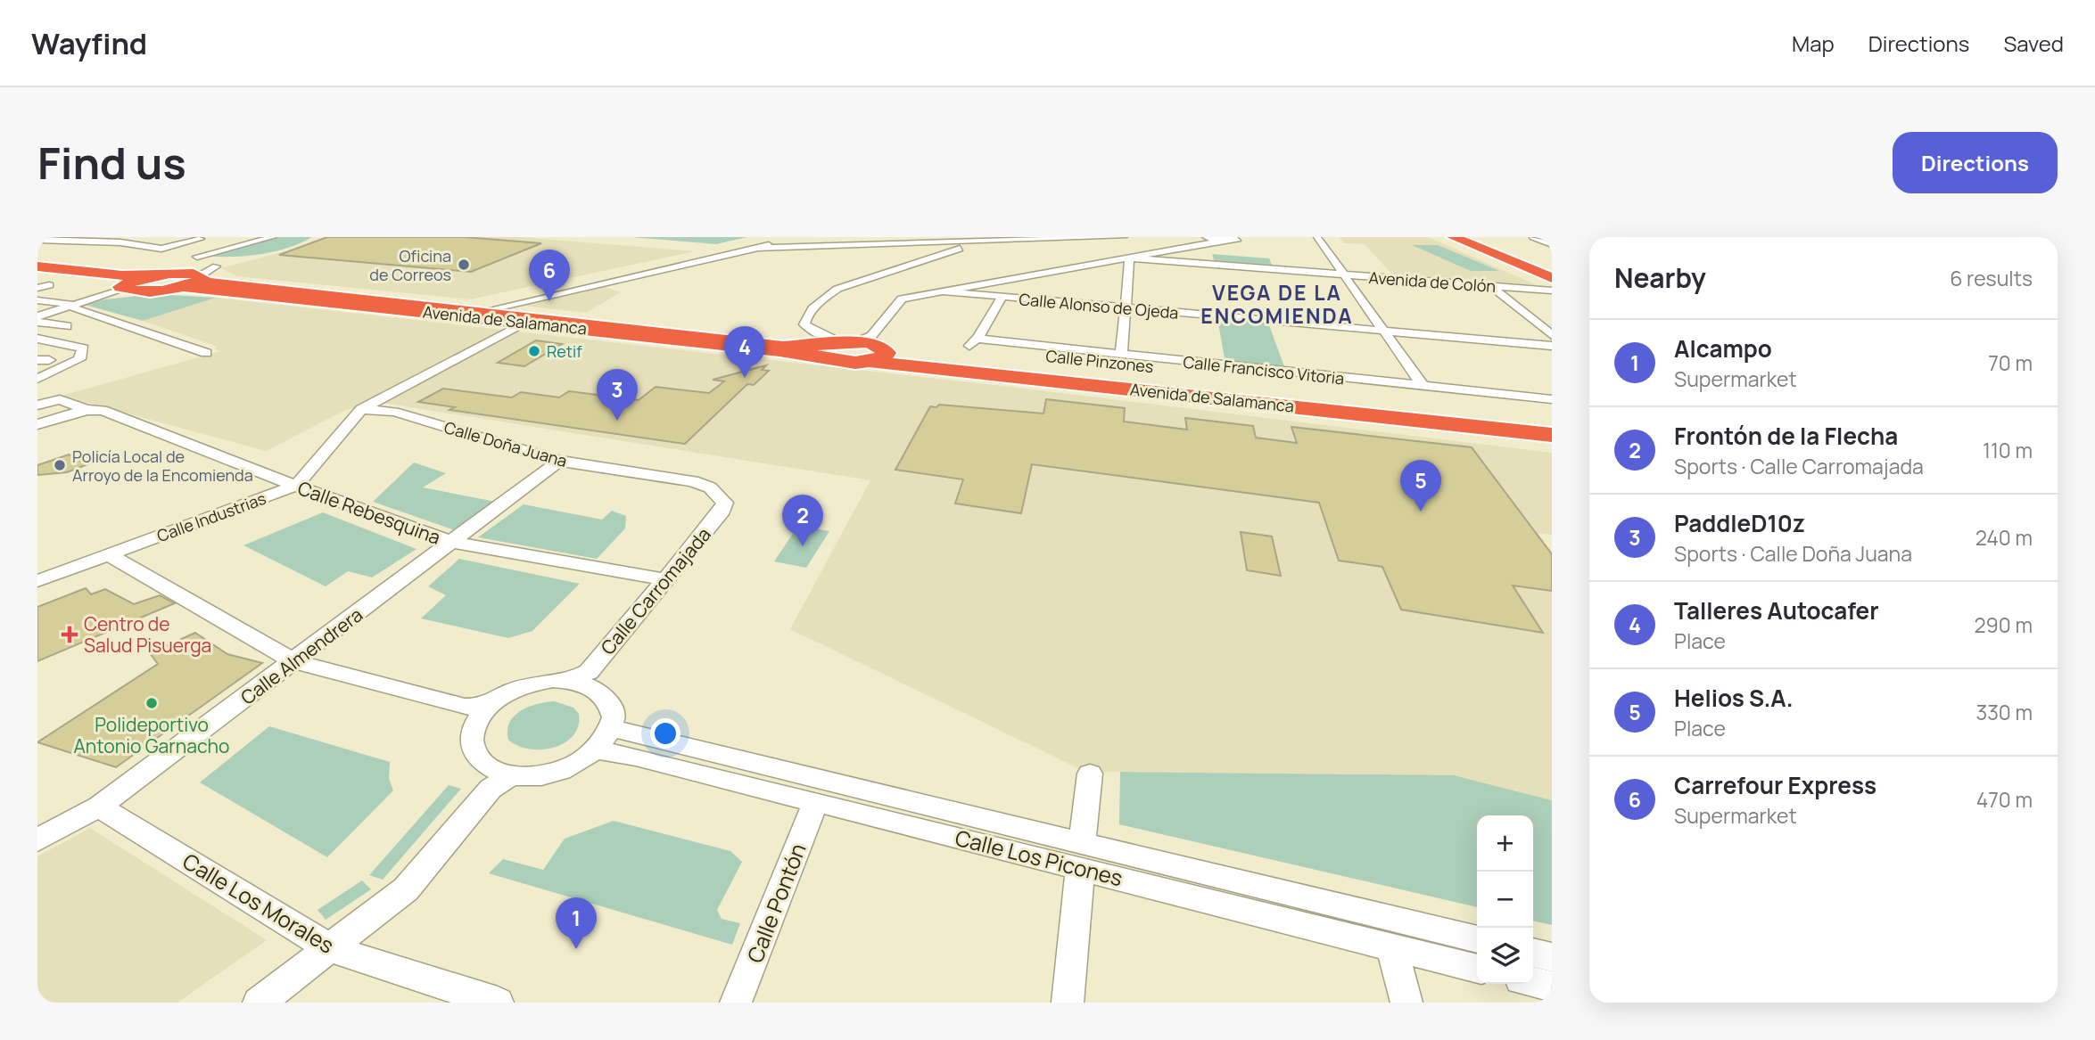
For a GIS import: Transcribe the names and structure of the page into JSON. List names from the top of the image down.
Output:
{
  "streets": {
    "highway": ["Avenida de Salamanca"],
    "street": [
      "Avenida de Colón",
      "Calle Alonso de Ojeda",
      "Calle Pinzones",
      "Calle Francisco Vitoria",
      "Calle Doña Juana",
      "Calle Rebesquina",
      "Calle Industrias",
      "Calle Carromajada",
      "Calle Almendrera",
      "Calle Los Picones",
      "Calle Los Morales",
      "Calle Pontón"
    ]
  },
  "crossings": [
    ["Calle Pinzones", "Calle Francisco Vitoria"],
    ["Calle Doña Juana", "Calle Industrias"],
    ["Calle Doña Juana", "Calle Almendrera"],
    ["Calle Rebesquina", "Calle Industrias"],
    ["Calle Rebesquina", "Calle Carromajada"],
    ["Calle Rebesquina", "Calle Almendrera"],
    ["Calle Carromajada", "Calle Los Picones"],
    ["Calle Almendrera", "Calle Los Morales"],
    ["Calle Los Picones", "Calle Pontón"]
  ],
  "districts": ["VEGA DE LA ENCOMIENDA"],
  "places": {
    "other": [
      "Oficina de Correos",
      "Retif",
      "Policía Local de Arroyo de la Encomienda",
      "Polideportivo Antonio Garnacho"
    ],
    "health": ["Centro de Salud Pisuerga"]
  },
  "page": {
    "header": "Wayfind",
    "nav": ["Map", "Directions", "Saved"],
    "buttons": "Directions",
    "title": "Find us",
    "heading": ["Nearby", "6 results"],
    "pins": [
      "6",
      "4",
      "3",
      "5",
      "2",
      "1"
    ],
    "list": [
      {
        "mark": "1",
        "name": "Alcampo",
        "note": "Supermarket",
        "value": "70 m"
      },
      {
        "mark": "2",
        "name": "Frontón de la Flecha",
        "note": "Sports · Calle Carromajada",
        "value": "110 m"
      },
      {
        "mark": "3",
        "name": "PaddleD10z",
        "note": "Sports · Calle Doña Juana",
        "value": "240 m"
      },
      {
        "mark": "4",
        "name": "Talleres Autocafer",
        "note": "Place",
        "value": "290 m"
      },
      {
        "mark": "5",
        "name": "Helios S.A.",
        "note": "Place",
        "value": "330 m"
      },
      {
        "mark": "6",
        "name": "Carrefour Express",
        "note": "Supermarket",
        "value": "470 m"
      }
    ],
    "map_buttons": ["+", "−"]
  }
}
